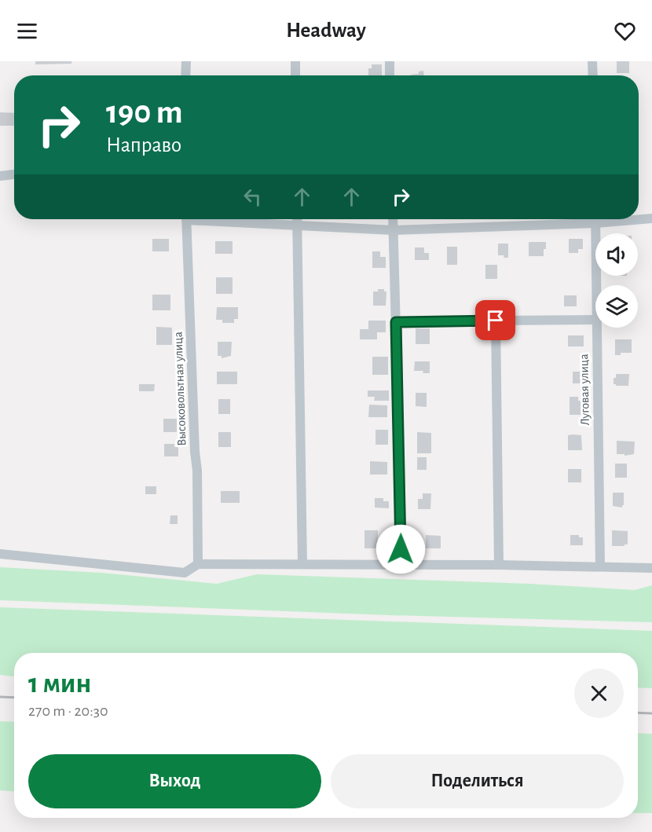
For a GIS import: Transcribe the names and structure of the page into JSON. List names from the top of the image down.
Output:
{
  "streets": {
    "street": ["Высоковольтная улица", "Луговая улица"]
  },
  "page": {
    "header": "Headway",
    "turn": ["190 m", "Направо"],
    "heading": ["1 мин", "270 m · 20:30"],
    "buttons": ["Выход", "Поделиться"]
  }
}
